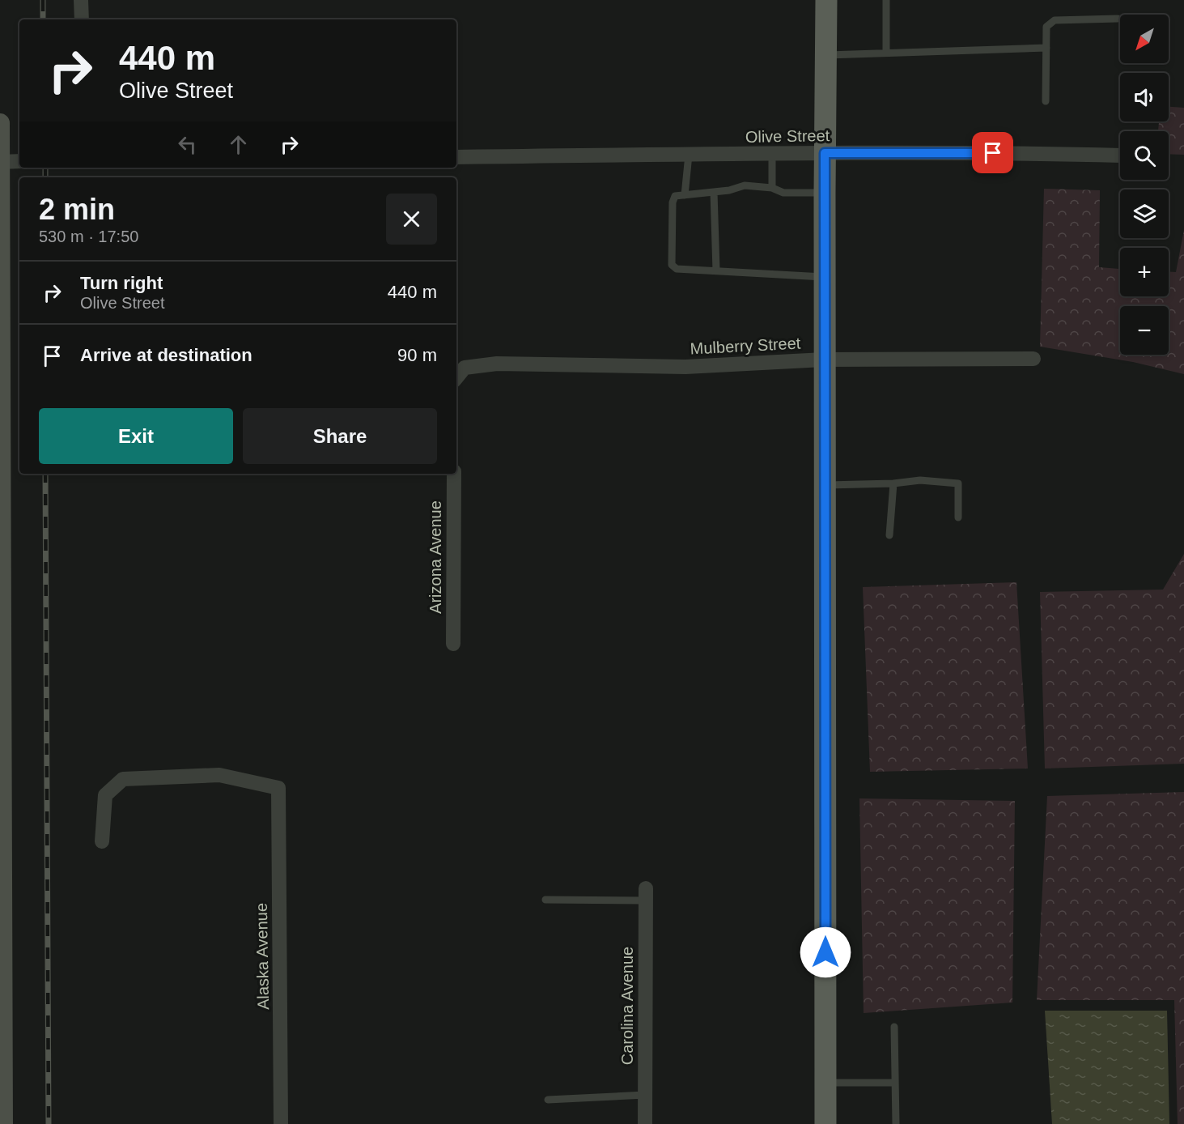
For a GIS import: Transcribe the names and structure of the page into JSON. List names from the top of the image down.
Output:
{
  "streets": {
    "street": [
      "Olive Street",
      "Mulberry Street",
      "Arizona Avenue",
      "Alaska Avenue",
      "Carolina Avenue"
    ]
  },
  "north": "bottom left",
  "page": {
    "map_buttons": ["+", "−"],
    "turn": ["440 m", "Olive Street"],
    "heading": ["2 min", "530 m · 17:50"],
    "list": [
      {
        "name": "Turn right",
        "note": "Olive Street",
        "value": "440 m"
      },
      {
        "name": "Arrive at destination",
        "value": "90 m"
      }
    ],
    "buttons": ["Exit", "Share"]
  }
}
